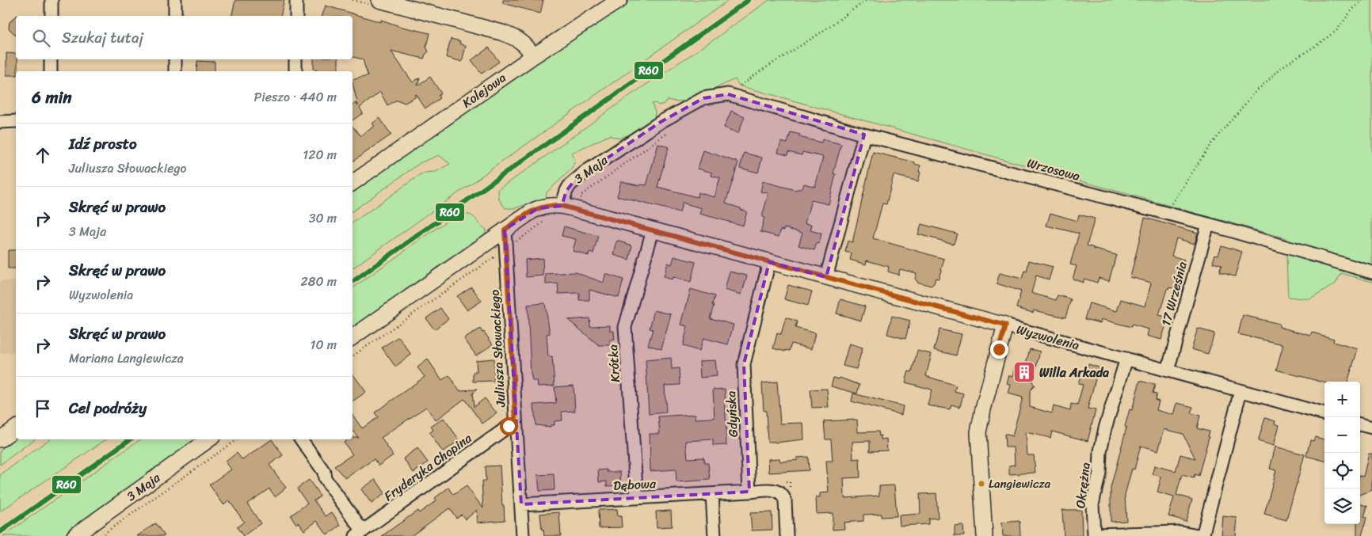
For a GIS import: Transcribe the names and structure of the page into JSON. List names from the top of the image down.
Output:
{
  "streets": {
    "street": [
      "Kolejowa",
      "3 Maja",
      "Wrzosowa",
      "17 Września",
      "Wyzwolenia",
      "Juliusza Słowackiego",
      "Krótka",
      "Gdyńska",
      "Fryderyka Chopina",
      "Dębowa",
      "Okrężna"
    ]
  },
  "crossings": [
    ["3 Maja", "Wrzosowa"],
    ["3 Maja", "Wyzwolenia"],
    ["Wrzosowa", "17 Września"],
    ["17 Września", "Wyzwolenia"],
    ["Wyzwolenia", "Krótka"],
    ["Wyzwolenia", "Gdyńska"],
    ["Wyzwolenia", "Okrężna"],
    ["Juliusza Słowackiego", "Fryderyka Chopina"],
    ["Juliusza Słowackiego", "Dębowa"],
    ["Krótka", "Dębowa"],
    ["Gdyńska", "Dębowa"]
  ],
  "places": {
    "building": ["Willa Arkada"],
    "other": ["Langiewicza"]
  },
  "lines": ["transit line R60"],
  "page": {
    "search": "Szukaj tutaj",
    "heading": ["6 min", "Pieszo · 440 m"],
    "list": [
      ["Idź prosto", "Juliusza Słowackiego", "120 m"],
      ["Skręć w prawo", "3 Maja", "30 m"],
      ["Skręć w prawo", "Wyzwolenia", "280 m"],
      ["Skręć w prawo", "Mariana Langiewicza", "10 m"],
      "Cel podróży"
    ],
    "map_buttons": ["+", "−"]
  }
}
